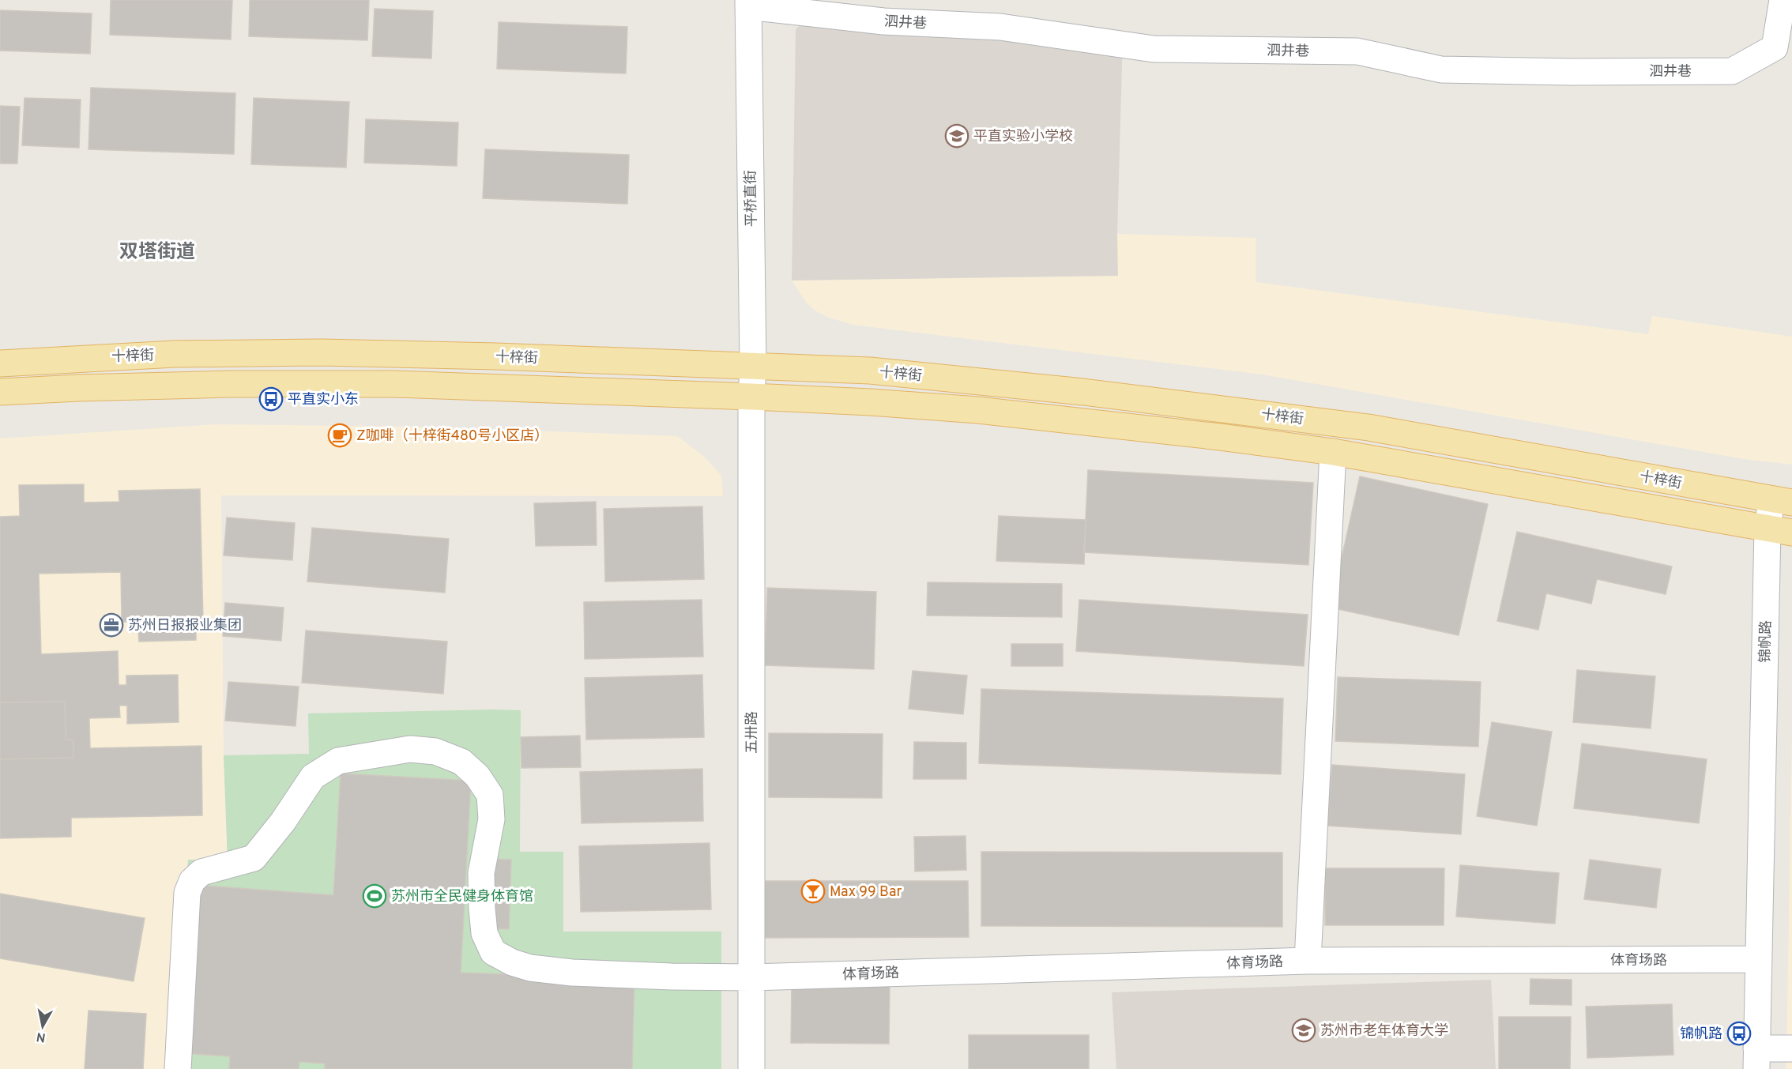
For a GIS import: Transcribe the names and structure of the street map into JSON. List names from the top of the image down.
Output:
{
  "streets": {
    "main road": ["十梓街"],
    "street": [
      "泗井巷",
      "平桥直街",
      "锦帆路",
      "五卅路",
      "体育场路"
    ]
  },
  "crossings": [
    ["泗井巷", "平桥直街"],
    ["平桥直街", "十梓街"],
    ["平桥直街", "五卅路"],
    ["十梓街", "锦帆路"],
    ["十梓街", "五卅路"],
    ["锦帆路", "体育场路"],
    ["五卅路", "体育场路"]
  ],
  "districts": ["双塔街道"],
  "places": {
    "school or university": ["平直实验小学校", "苏州市老年体育大学"],
    "bus stop": ["平直实小东", "锦帆路"],
    "cafe": ["Z咖啡（十梓街480号小区店）"],
    "office": ["苏州日报报业集团"],
    "bar": ["Max 99 Bar"],
    "sports": ["苏州市全民健身体育馆"]
  },
  "north": "bottom"
}
